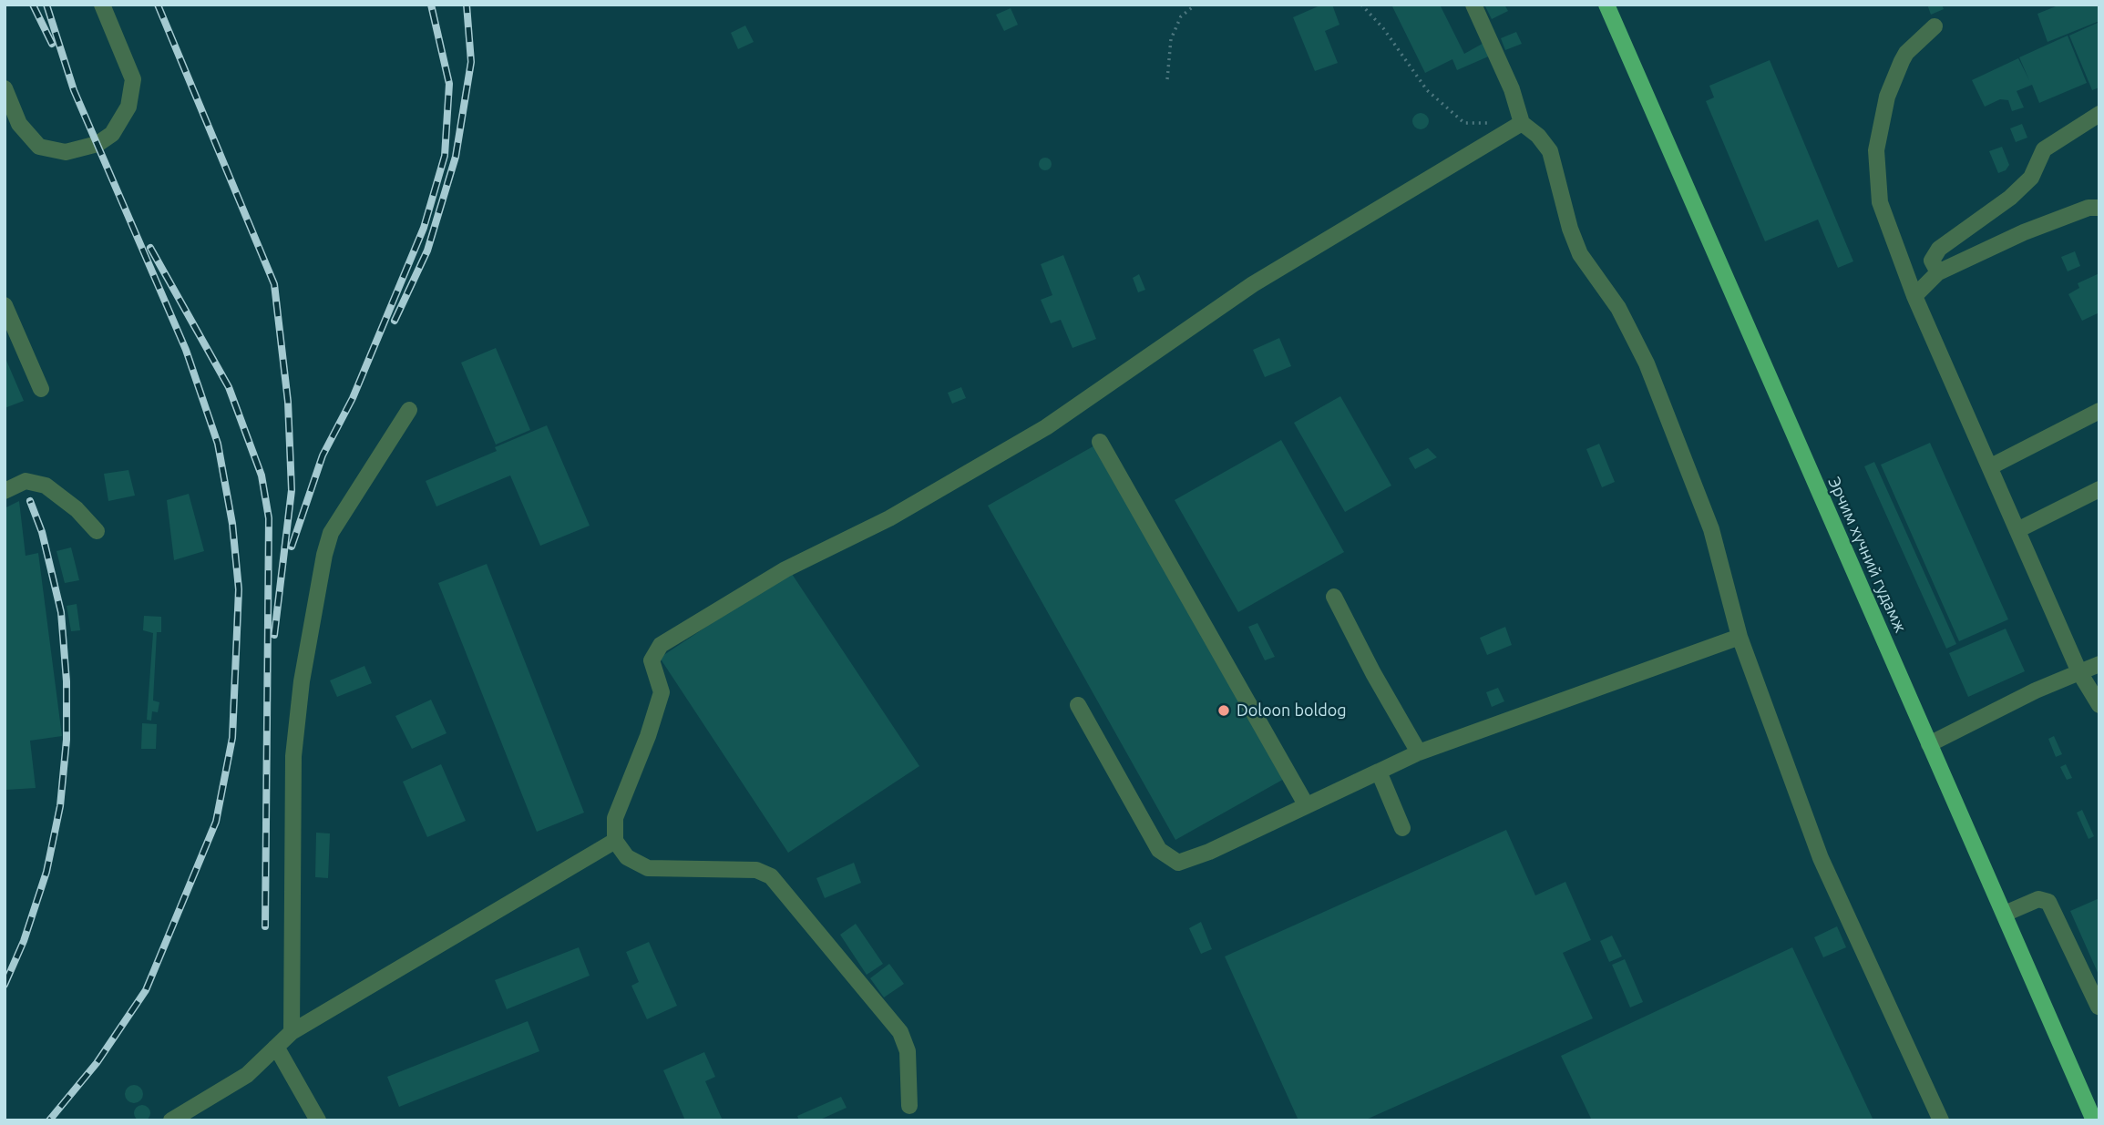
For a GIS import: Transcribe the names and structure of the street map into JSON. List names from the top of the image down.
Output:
{
  "streets": {
    "main road": ["Эрчим хүчний гудамж"]
  },
  "places": ["Doloon boldog"]
}
